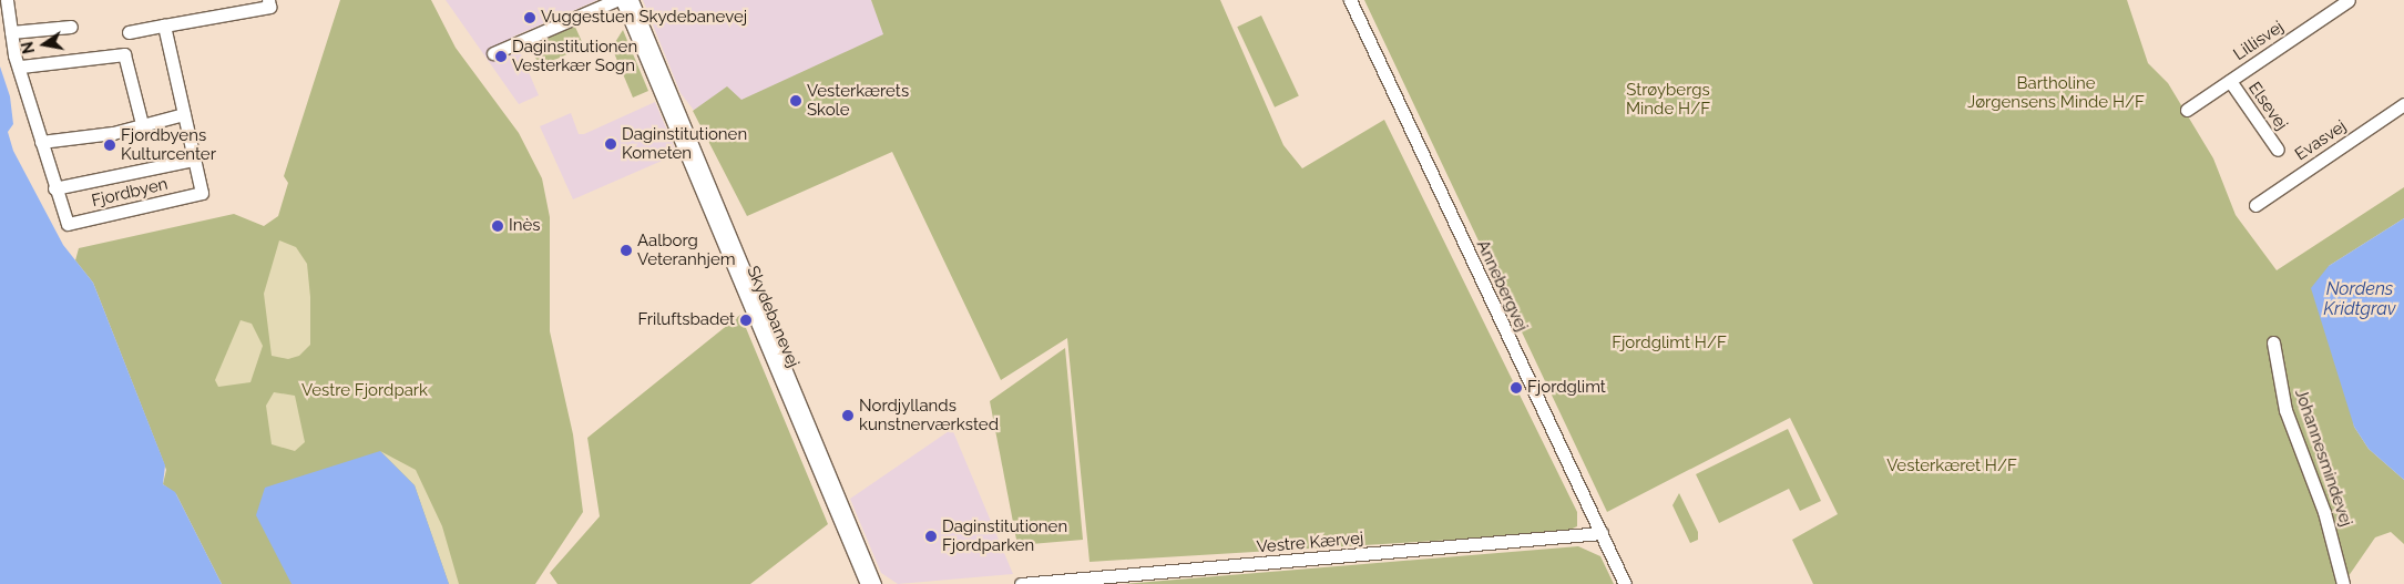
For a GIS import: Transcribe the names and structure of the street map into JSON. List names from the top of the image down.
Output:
{
  "streets": {
    "street": [
      "Lillisvej",
      "Elsevej",
      "Evasvej",
      "Fjordbyen",
      "Annebergvej",
      "Skydebanevej",
      "Johannesmindevej",
      "Vestre Kærvej"
    ]
  },
  "crossings": [
    ["Lillisvej", "Elsevej"],
    ["Annebergvej", "Vestre Kærvej"]
  ],
  "water": ["Nordens Kridtgrav"],
  "parks": [
    "Bartholine Jørgensens Minde H/F",
    "Strøybergs Minde H/F",
    "Fjordglimt H/F",
    "Vestre Fjordpark",
    "Vesterkæret H/F"
  ],
  "places": [
    "Vuggestuen Skydebanevej",
    "Daginstitutionen Vesterkær Sogn",
    "Vesterkærets Skole",
    "Daginstitutionen Kometen",
    "Fjordbyens Kulturcenter",
    "Inès",
    "Aalborg Veteranhjem",
    "Friluftsbadet",
    "Fjordglimt",
    "Nordjyllands kunstnerværksted",
    "Daginstitutionen Fjordparken"
  ],
  "north": "left"
}
